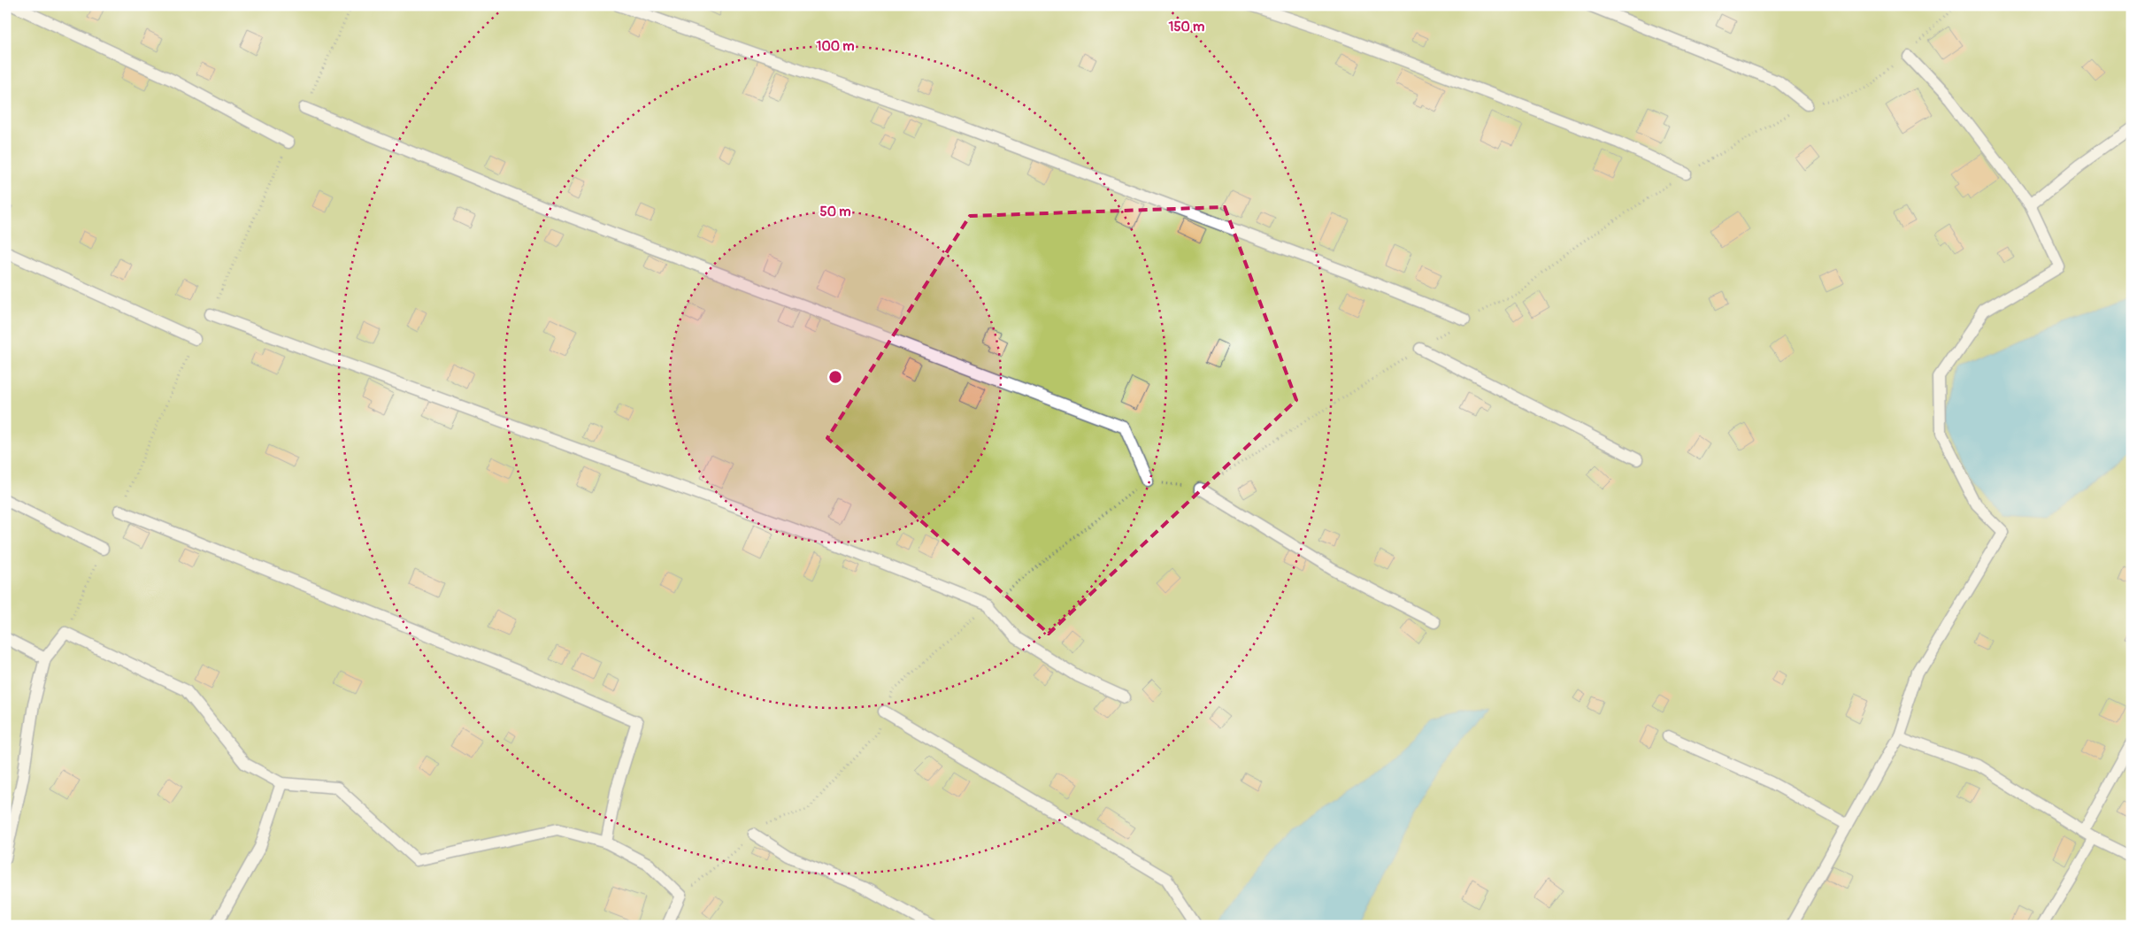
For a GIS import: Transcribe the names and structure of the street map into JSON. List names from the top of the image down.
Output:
{
  "rings": ["150 m", "100 m", "50 m"]
}
